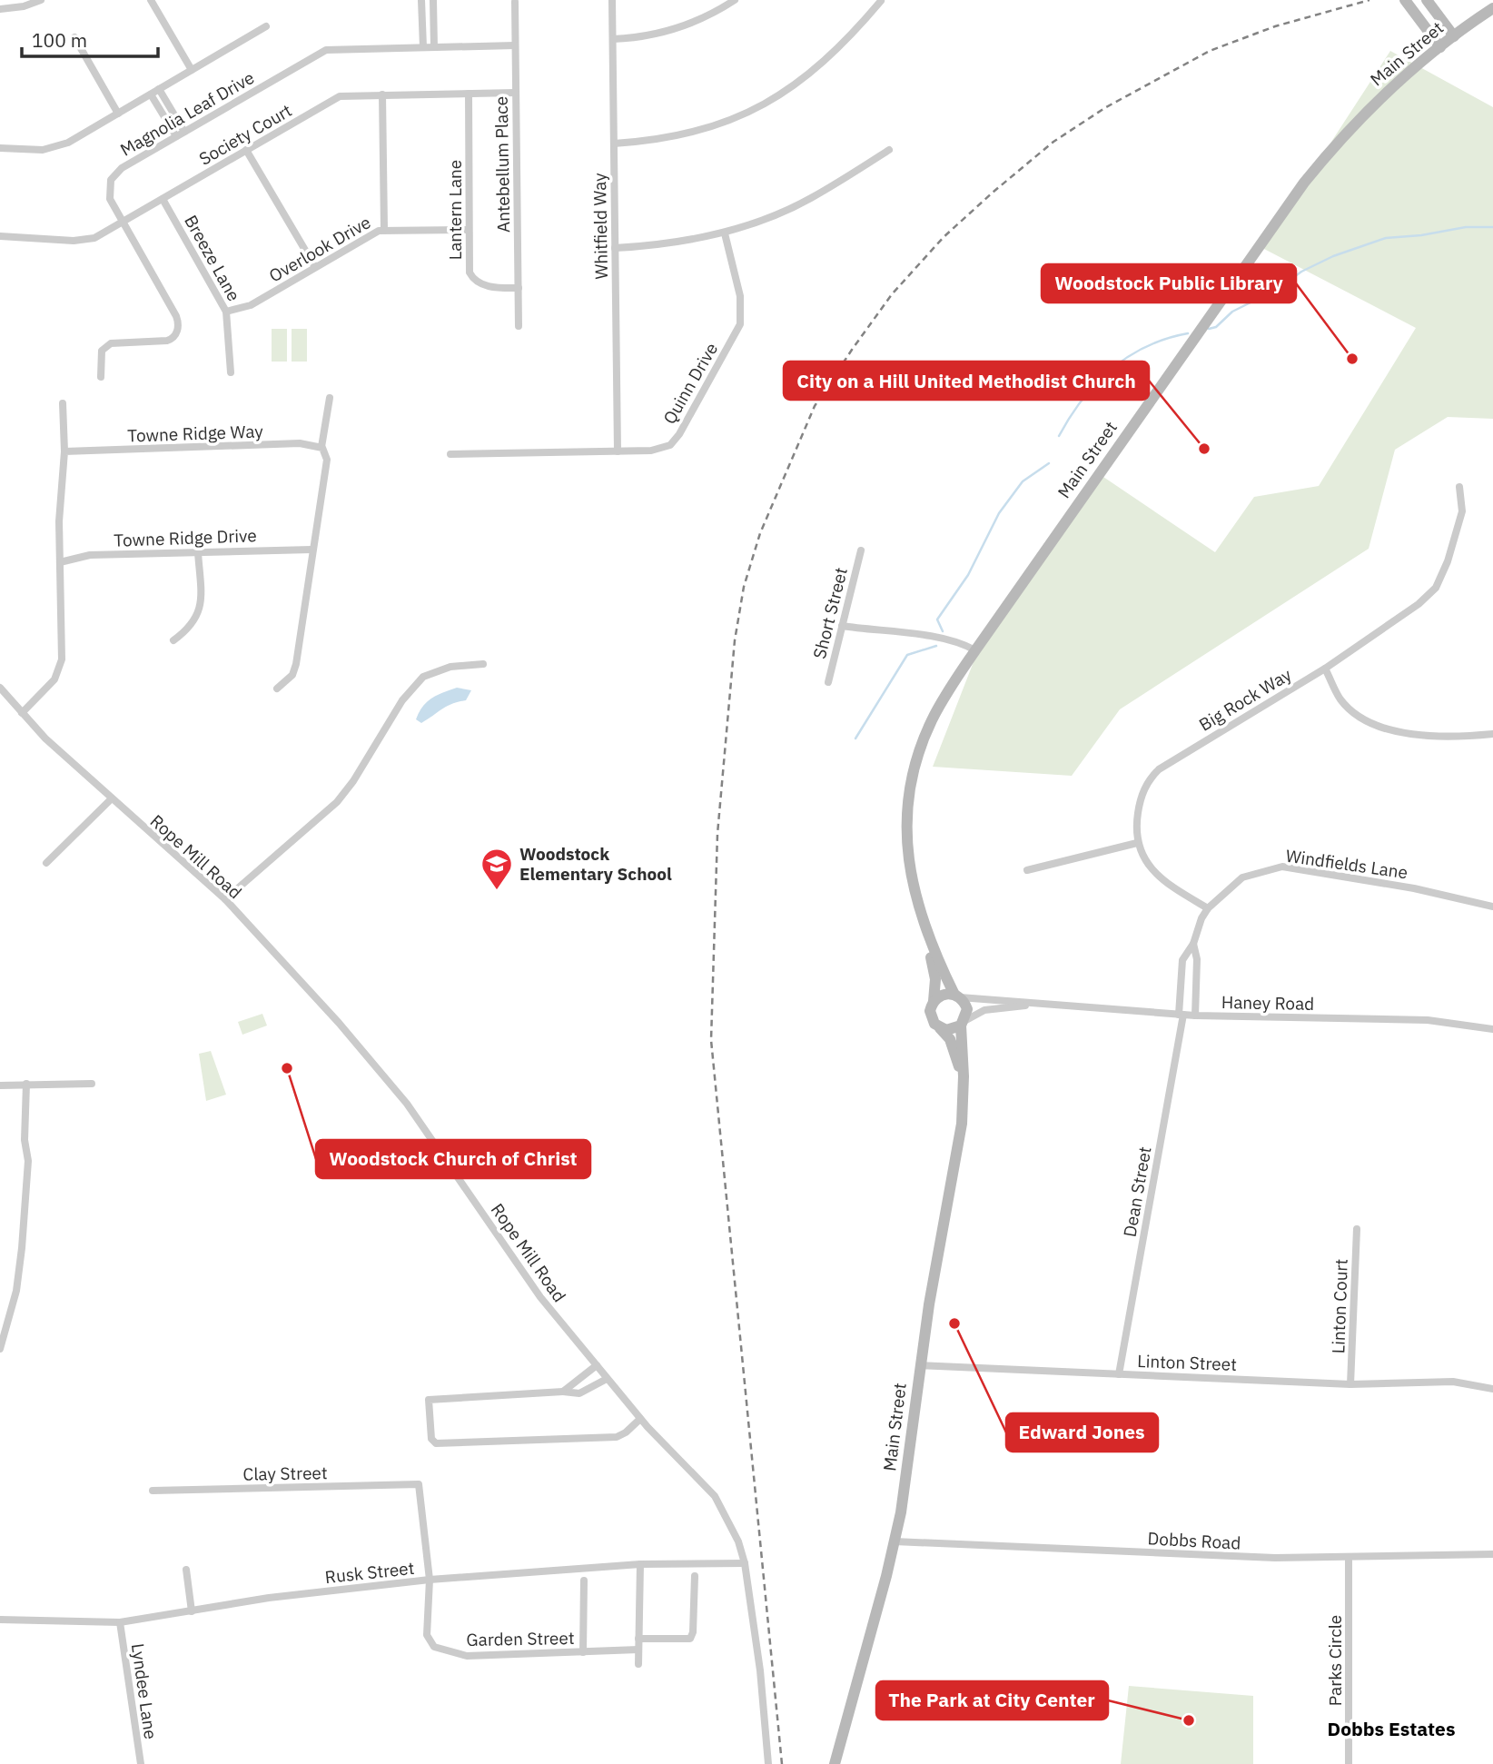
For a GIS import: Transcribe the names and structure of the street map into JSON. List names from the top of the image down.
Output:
{
  "streets": {
    "main road": ["Main Street"],
    "street": [
      "Magnolia Leaf Drive",
      "Society Court",
      "Antebellum Place",
      "Lantern Lane",
      "Whitfield Way",
      "Overlook Drive",
      "Breeze Lane",
      "Quinn Drive",
      "Towne Ridge Way",
      "Towne Ridge Drive",
      "Short Street",
      "Big Rock Way",
      "Rope Mill Road",
      "Windfields Lane",
      "Haney Road",
      "Dean Street",
      "Linton Court",
      "Linton Street",
      "Clay Street",
      "Dobbs Road",
      "Rusk Street",
      "Garden Street",
      "Parks Circle",
      "Lyndee Lane"
    ]
  },
  "crossings": [
    ["Main Street", "Haney Road"],
    ["Main Street", "Linton Street"],
    ["Main Street", "Dobbs Road"],
    ["Magnolia Leaf Drive", "Society Court"],
    ["Magnolia Leaf Drive", "Antebellum Place"],
    ["Society Court", "Antebellum Place"],
    ["Society Court", "Lantern Lane"],
    ["Society Court", "Breeze Lane"],
    ["Antebellum Place", "Lantern Lane"],
    ["Lantern Lane", "Overlook Drive"],
    ["Whitfield Way", "Quinn Drive"],
    ["Overlook Drive", "Breeze Lane"],
    ["Rope Mill Road", "Rusk Street"],
    ["Haney Road", "Dean Street"],
    ["Dean Street", "Linton Street"],
    ["Linton Court", "Linton Street"],
    ["Clay Street", "Garden Street"],
    ["Dobbs Road", "Parks Circle"],
    ["Rusk Street", "Garden Street"],
    ["Rusk Street", "Lyndee Lane"]
  ],
  "districts": ["Dobbs Estates"],
  "places": {
    "other": [
      "Woodstock Public Library",
      "City on a Hill United Methodist Church",
      "Woodstock Church of Christ",
      "Edward Jones",
      "The Park at City Center"
    ],
    "school or university": ["Woodstock Elementary School"]
  },
  "scale_bar": "100 m"
}
